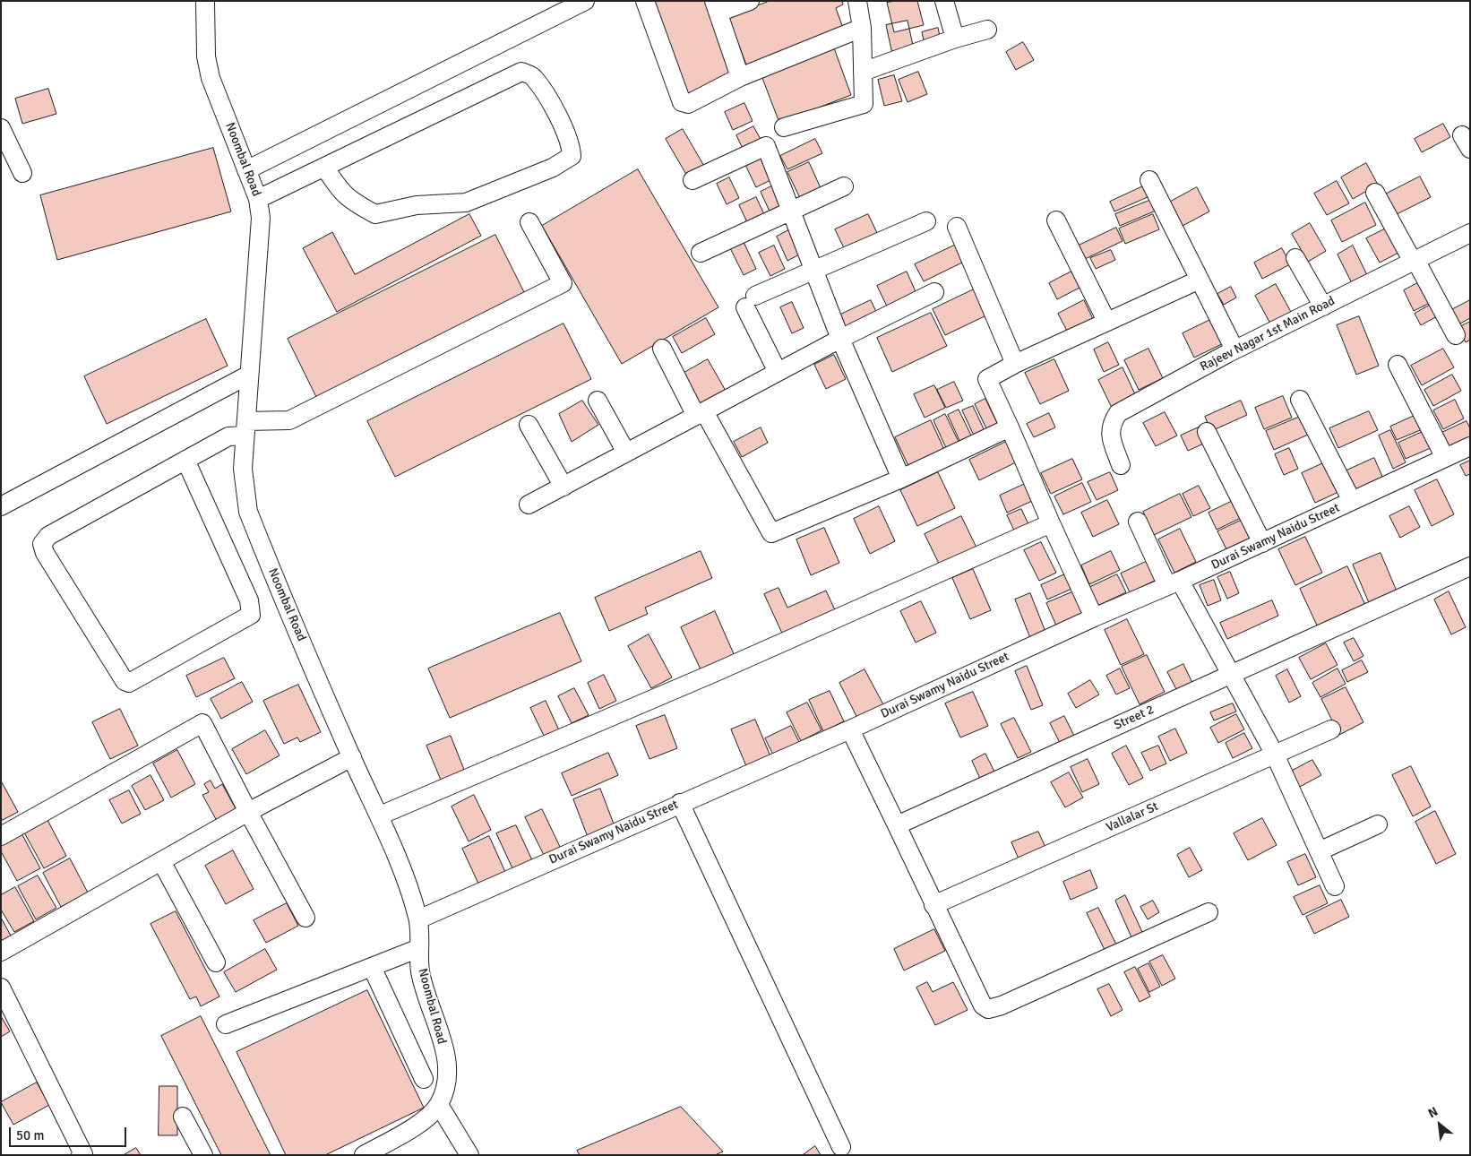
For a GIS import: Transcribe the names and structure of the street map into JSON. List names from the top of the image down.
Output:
{
  "streets": {
    "street": [
      "Noombal Road",
      "Rajeev Nagar 1st Main Road",
      "Durai Swamy Naidu Street",
      "Street 2",
      "Vallalar St"
    ]
  },
  "crossings": [
    ["Noombal Road", "Durai Swamy Naidu Street"]
  ],
  "scale_bar": "50 m",
  "north": "top left"
}
